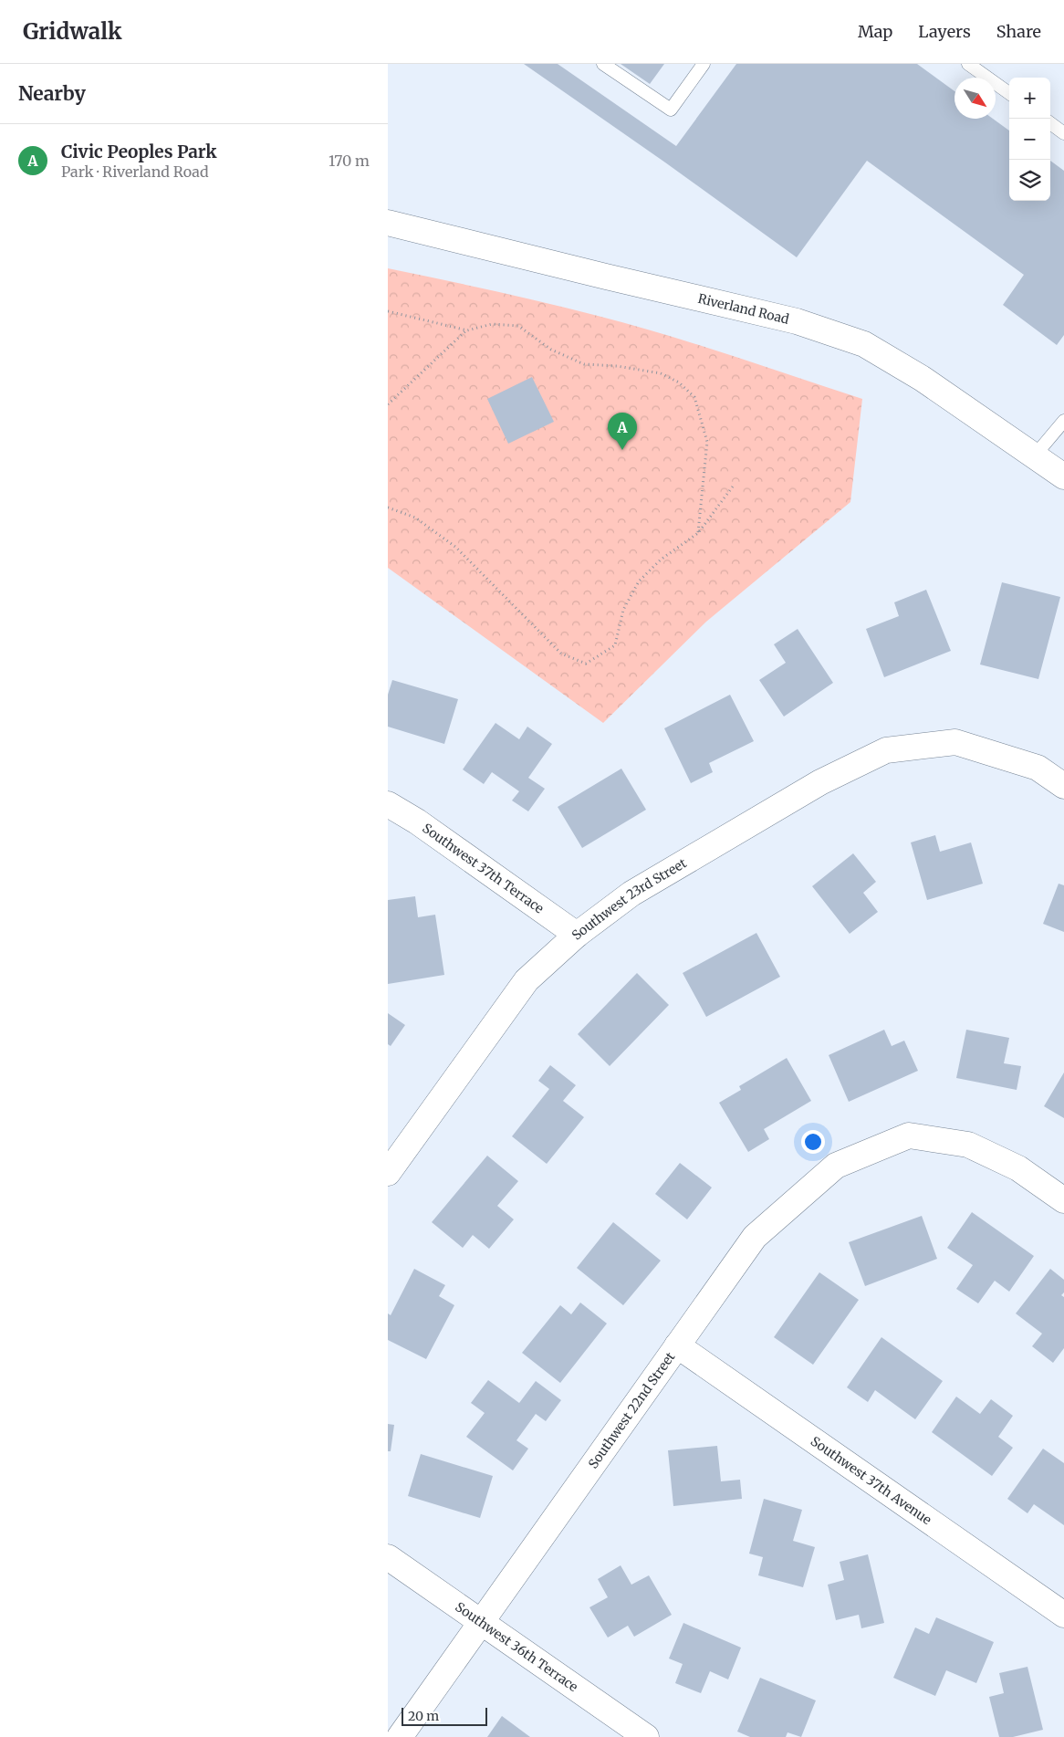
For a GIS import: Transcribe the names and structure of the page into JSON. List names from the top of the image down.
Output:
{
  "streets": {
    "street": [
      "Riverland Road",
      "Southwest 37th Terrace",
      "Southwest 23rd Street",
      "Southwest 22nd Street",
      "Southwest 37th Avenue",
      "Southwest 36th Terrace"
    ]
  },
  "crossings": [
    ["Southwest 37th Terrace", "Southwest 23rd Street"],
    ["Southwest 22nd Street", "Southwest 37th Avenue"],
    ["Southwest 22nd Street", "Southwest 36th Terrace"]
  ],
  "scale_bar": "20 m",
  "north": "bottom right",
  "page": {
    "header": "Gridwalk",
    "nav": ["Map", "Layers", "Share"],
    "heading": "Nearby",
    "map_buttons": ["+", "−"],
    "list": [
      {
        "mark": "A",
        "name": "Civic Peoples Park",
        "note": "Park · Riverland Road",
        "value": "170 m"
      }
    ],
    "pins": "A",
    "scale": "20 m"
  }
}
